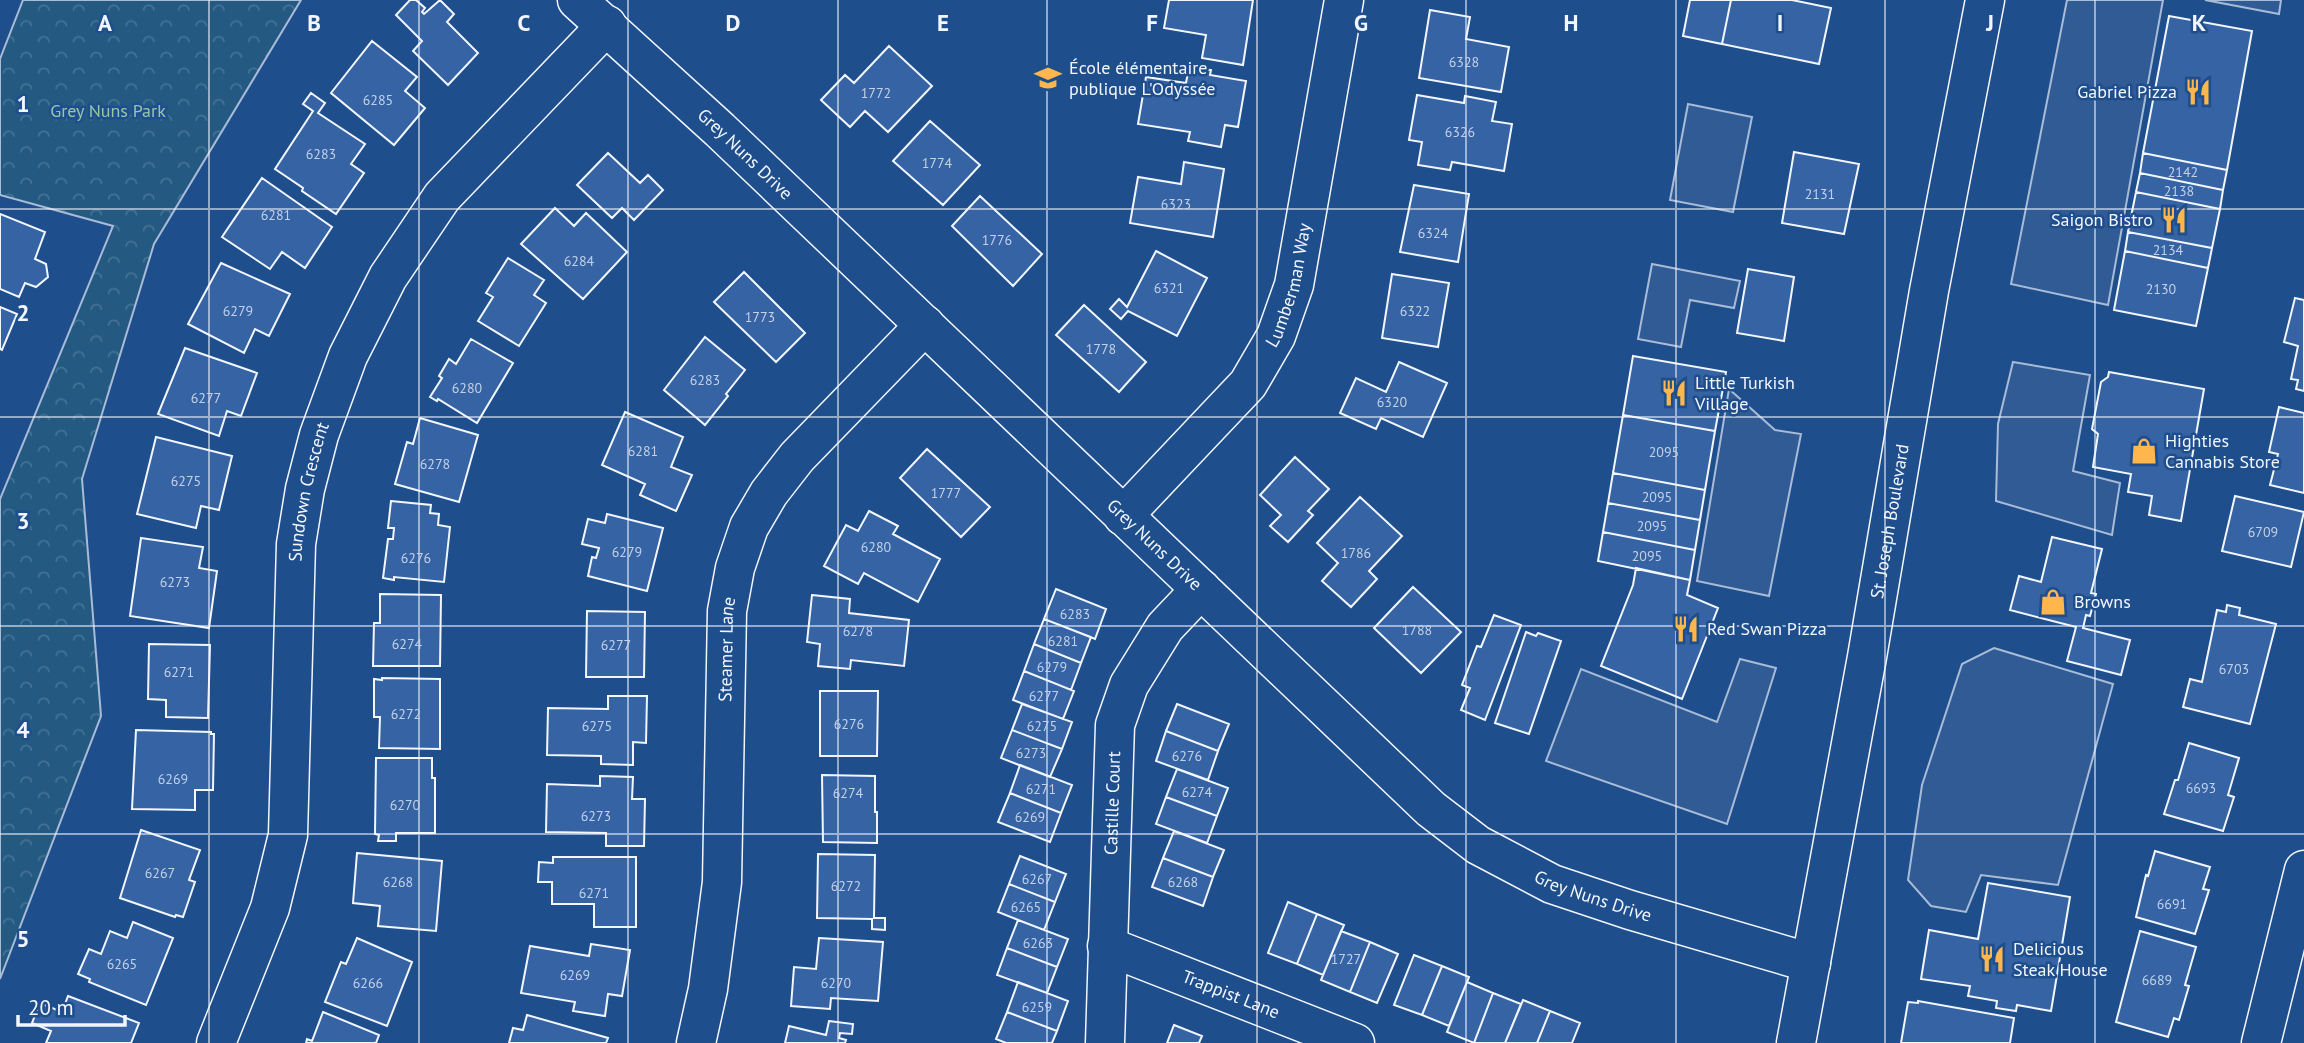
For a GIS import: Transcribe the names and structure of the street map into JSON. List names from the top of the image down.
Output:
{
  "streets": {
    "street": [
      "Grey Nuns Drive",
      "Lumberman Way",
      "Sundown Crescent",
      "St. Joseph Boulevard",
      "Steamer Lane",
      "Castille Court",
      "Trappist Lane"
    ]
  },
  "crossings": [
    ["Grey Nuns Drive", "Lumberman Way"],
    ["Grey Nuns Drive", "Sundown Crescent"],
    ["Grey Nuns Drive", "St. Joseph Boulevard"],
    ["Grey Nuns Drive", "Steamer Lane"],
    ["Grey Nuns Drive", "Castille Court"],
    ["Castille Court", "Trappist Lane"]
  ],
  "parks": ["Grey Nuns Park"],
  "places": {
    "school or university": ["École élémentaire publique L'Odyssée"],
    "restaurant": [
      "Gabriel Pizza",
      "Saigon Bistro",
      "Little Turkish Village",
      "Red Swan Pizza",
      "Delicious Steak House"
    ],
    "shop": ["Highties Cannabis Store", "Browns"]
  },
  "house_numbers": [
    "6328",
    "1772",
    "6285",
    "6326",
    "6283",
    "1774",
    "2142",
    "2138",
    "2131",
    "6323",
    "6281",
    "6324",
    "1776",
    "2134",
    "6284",
    "6321",
    "2130",
    "6279",
    "6322",
    "1773",
    "1778",
    "6283",
    "6280",
    "6277",
    "6320",
    "6281",
    "2095",
    "6278",
    "6275",
    "1777",
    "2095",
    "2095",
    "6709",
    "6280",
    "6279",
    "1786",
    "2095",
    "6276",
    "6273",
    "6283",
    "1788",
    "6278",
    "6281",
    "6274",
    "6277",
    "6279",
    "6703",
    "6271",
    "6277",
    "6272",
    "6276",
    "6275",
    "6275",
    "6273",
    "6276",
    "6269",
    "6693",
    "6271",
    "6274",
    "6274",
    "6270",
    "6273",
    "6269",
    "6267",
    "6267",
    "6268",
    "6268",
    "6272",
    "6271",
    "6691",
    "6265",
    "6263",
    "1727",
    "6265",
    "6269",
    "6689",
    "6266",
    "6270",
    "6259"
  ],
  "scale_bar": "20 m",
  "grid": {
    "columns": [
      "A",
      "B",
      "C",
      "D",
      "E",
      "F",
      "G",
      "H",
      "I",
      "J",
      "K"
    ],
    "rows": [
      "1",
      "2",
      "3",
      "4",
      "5"
    ]
  }
}
